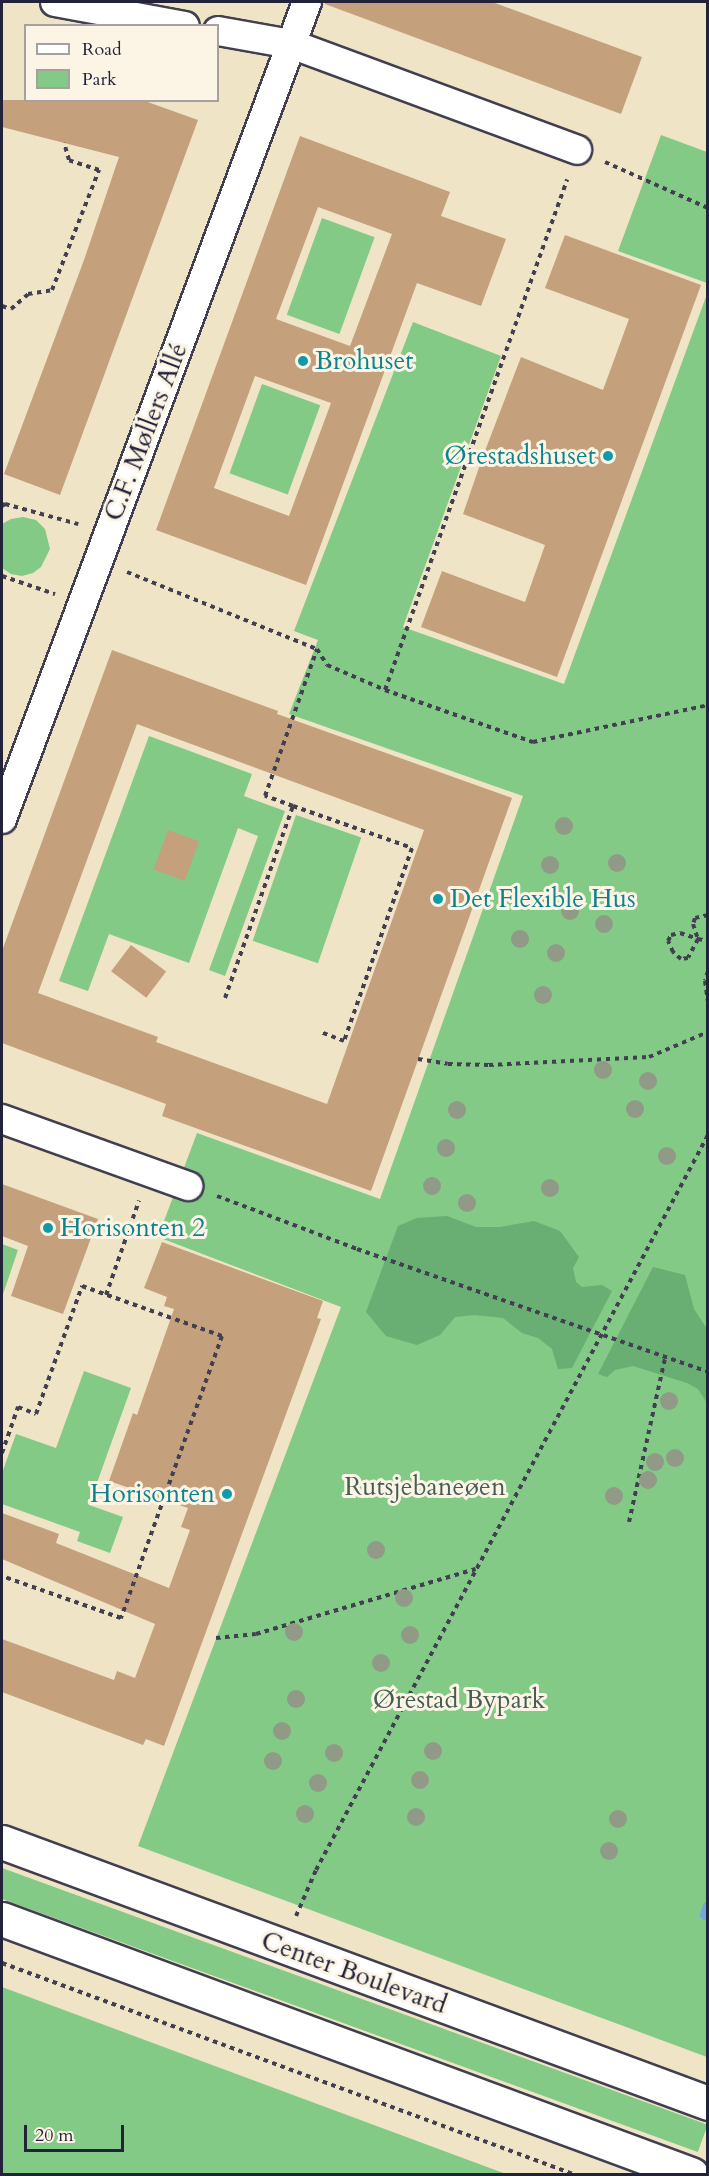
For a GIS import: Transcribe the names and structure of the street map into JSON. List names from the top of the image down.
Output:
{
  "streets": {
    "street": ["C.F. Møllers Allé", "Center Boulevard"]
  },
  "parks": ["Rutsjebaneøen", "Ørestad Bypark"],
  "places": [
    "Brohuset",
    "Ørestadshuset",
    "Det Flexible Hus",
    "Horisonten 2",
    "Horisonten"
  ],
  "legend": ["Road", "Park"],
  "scale_bar": "20 m"
}
